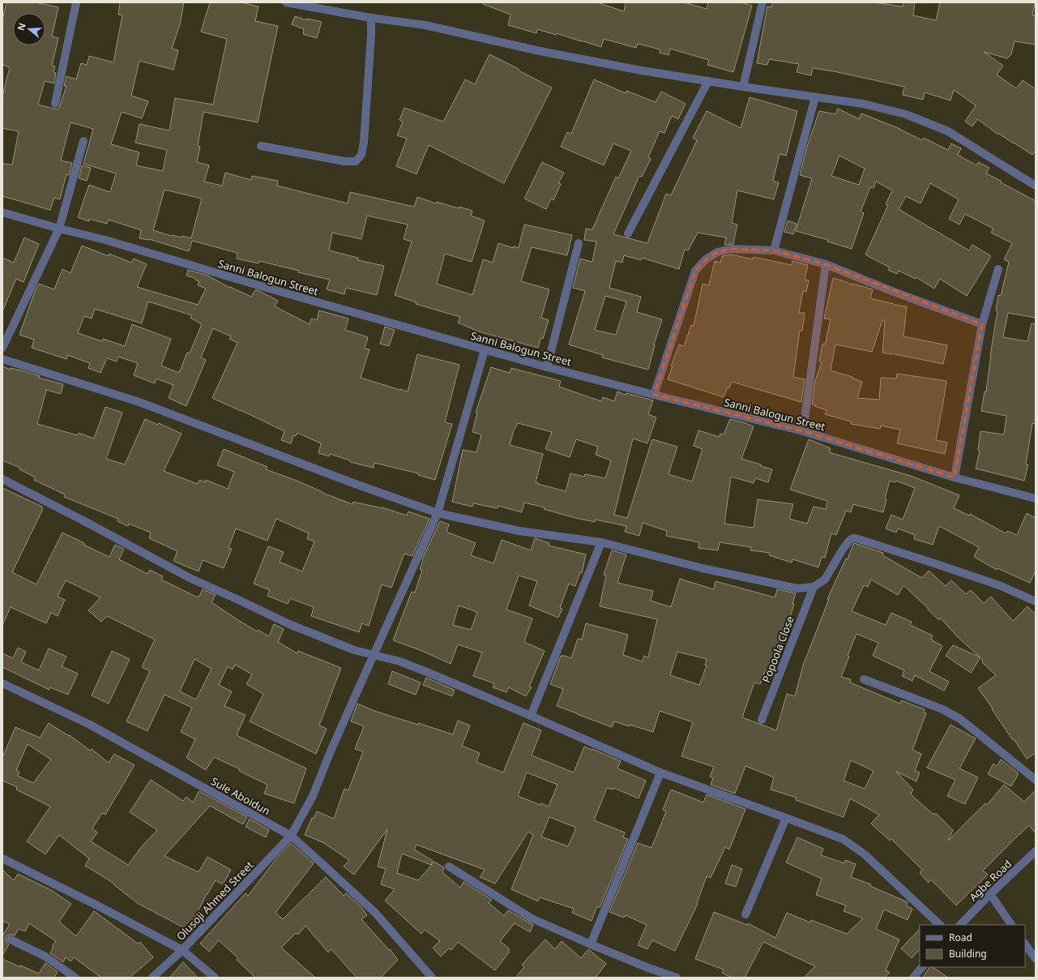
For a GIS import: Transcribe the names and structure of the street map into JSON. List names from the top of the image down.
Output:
{
  "streets": {
    "street": [
      "Sanni Balogun Street",
      "Popoola Close",
      "Sule Aboidun",
      "Agbe Road",
      "Olusoji Ahmed Street"
    ]
  },
  "crossings": [
    ["Sanni Balogun Street", "Olusoji Ahmed Street"],
    ["Sule Aboidun", "Olusoji Ahmed Street"]
  ],
  "legend": ["Road", "Building"],
  "north": "left"
}
